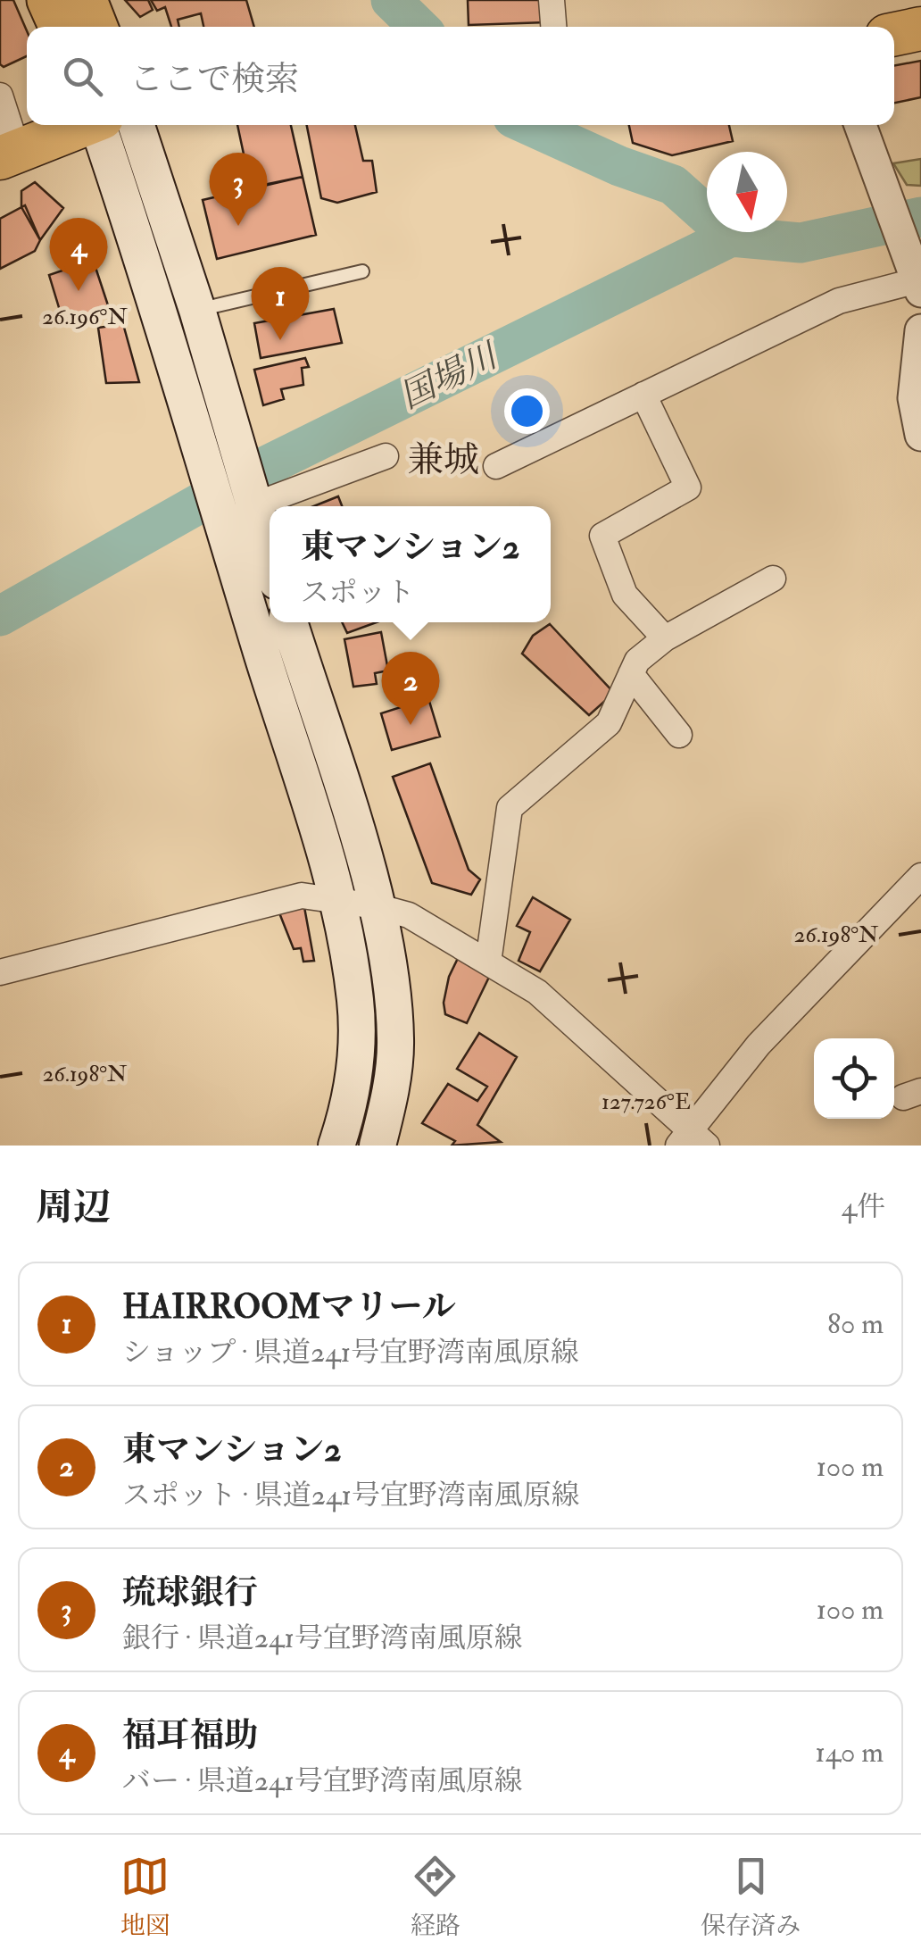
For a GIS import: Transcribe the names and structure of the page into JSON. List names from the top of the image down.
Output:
{
  "districts": ["兼城"],
  "water": ["国場川"],
  "north": "bottom",
  "page": {
    "search": "ここで検索",
    "pins": [
      "3",
      "4",
      "1",
      "2"
    ],
    "popup": ["東マンション2", "スポット"],
    "heading": ["周辺", "4件"],
    "list": [
      {
        "mark": "1",
        "name": "HAIRROOMマリール",
        "note": "ショップ · 県道241号宜野湾南風原線",
        "value": "80 m"
      },
      {
        "mark": "2",
        "name": "東マンション2",
        "note": "スポット · 県道241号宜野湾南風原線",
        "value": "100 m"
      },
      {
        "mark": "3",
        "name": "琉球銀行",
        "note": "銀行 · 県道241号宜野湾南風原線",
        "value": "100 m"
      },
      {
        "mark": "4",
        "name": "福耳福助",
        "note": "バー · 県道241号宜野湾南風原線",
        "value": "140 m"
      }
    ],
    "nav": ["地図", "経路", "保存済み"]
  },
  "coordinates": ["26.196°N", "26.198°N", "127.726°E"]
}
